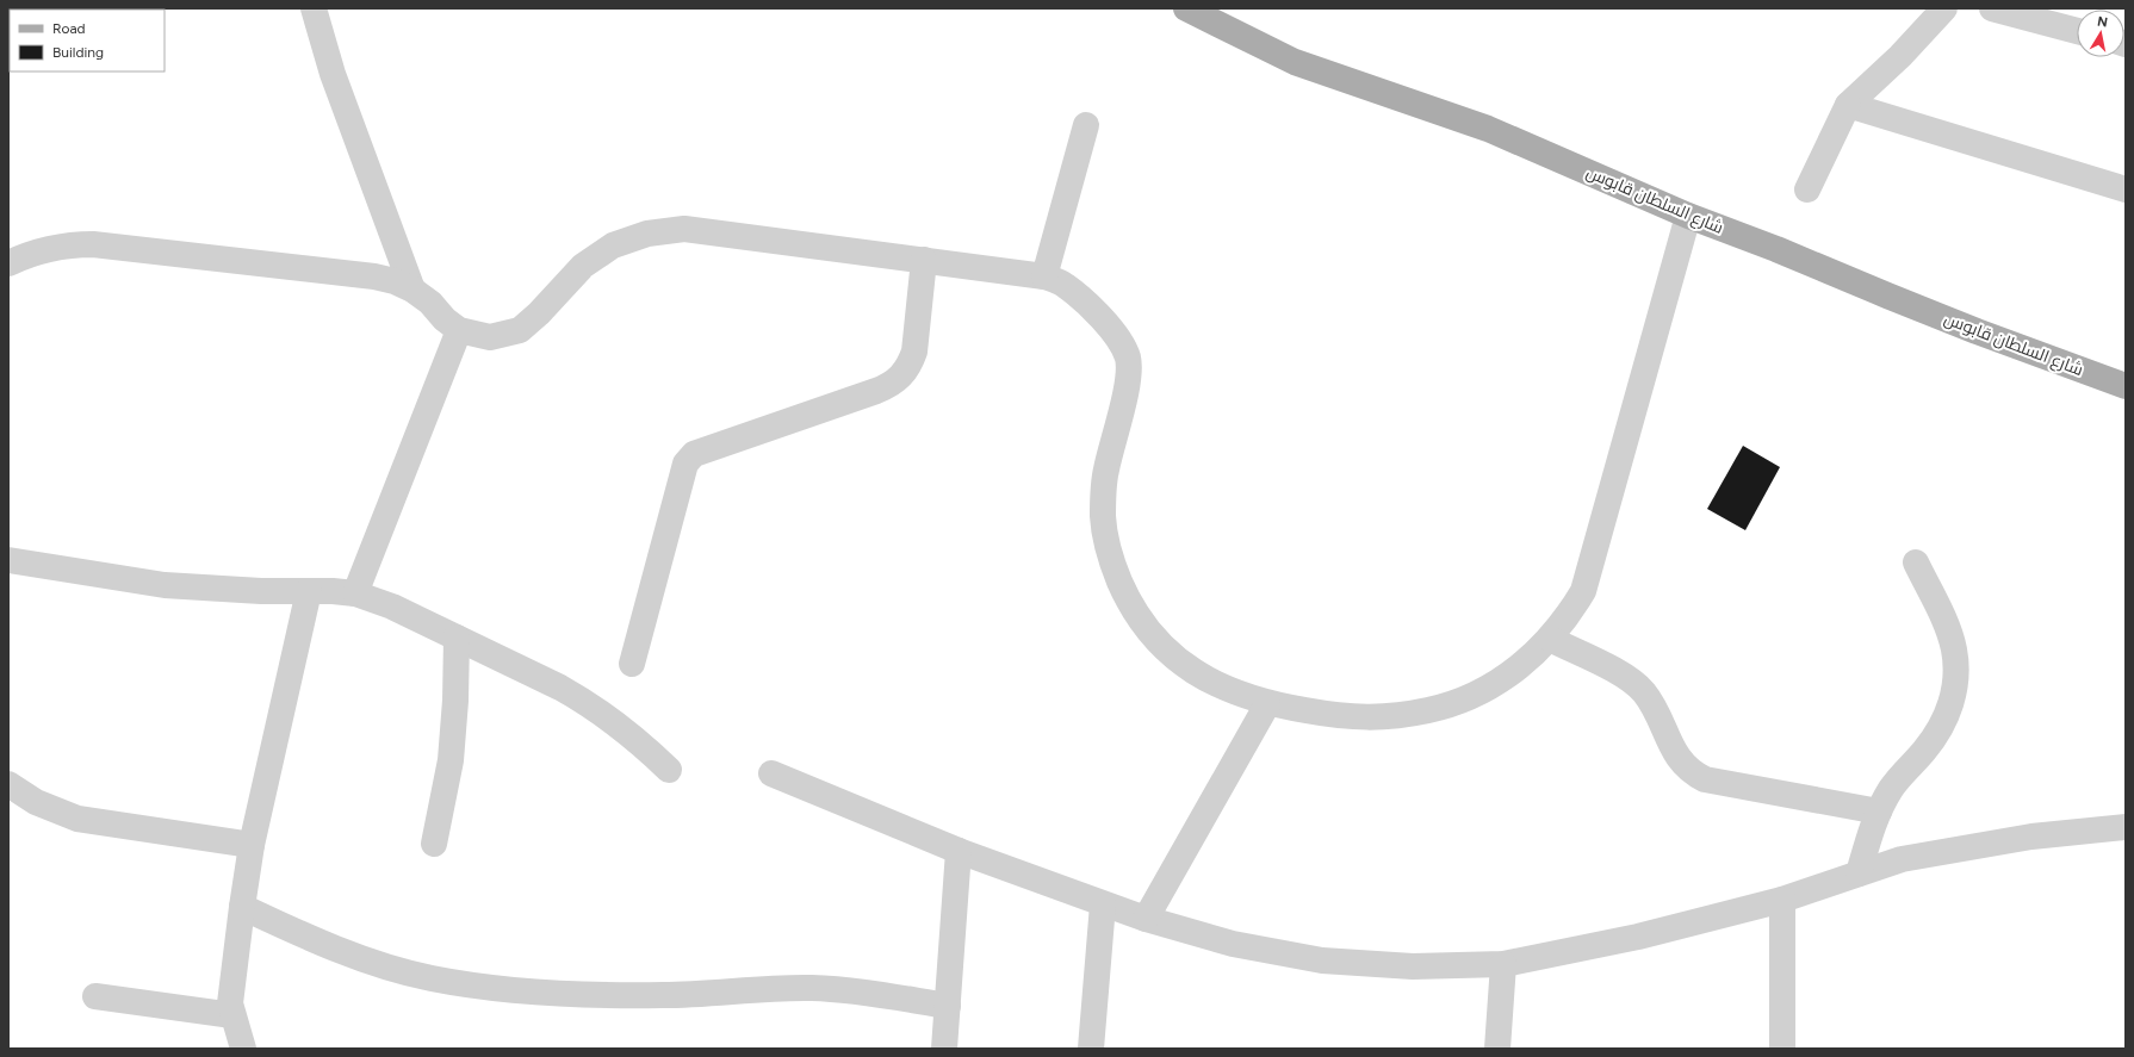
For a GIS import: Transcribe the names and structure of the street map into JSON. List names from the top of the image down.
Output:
{
  "streets": {
    "main road": ["شارع السلطان قابوس"]
  },
  "legend": ["Road", "Building"],
  "north": "top"
}
